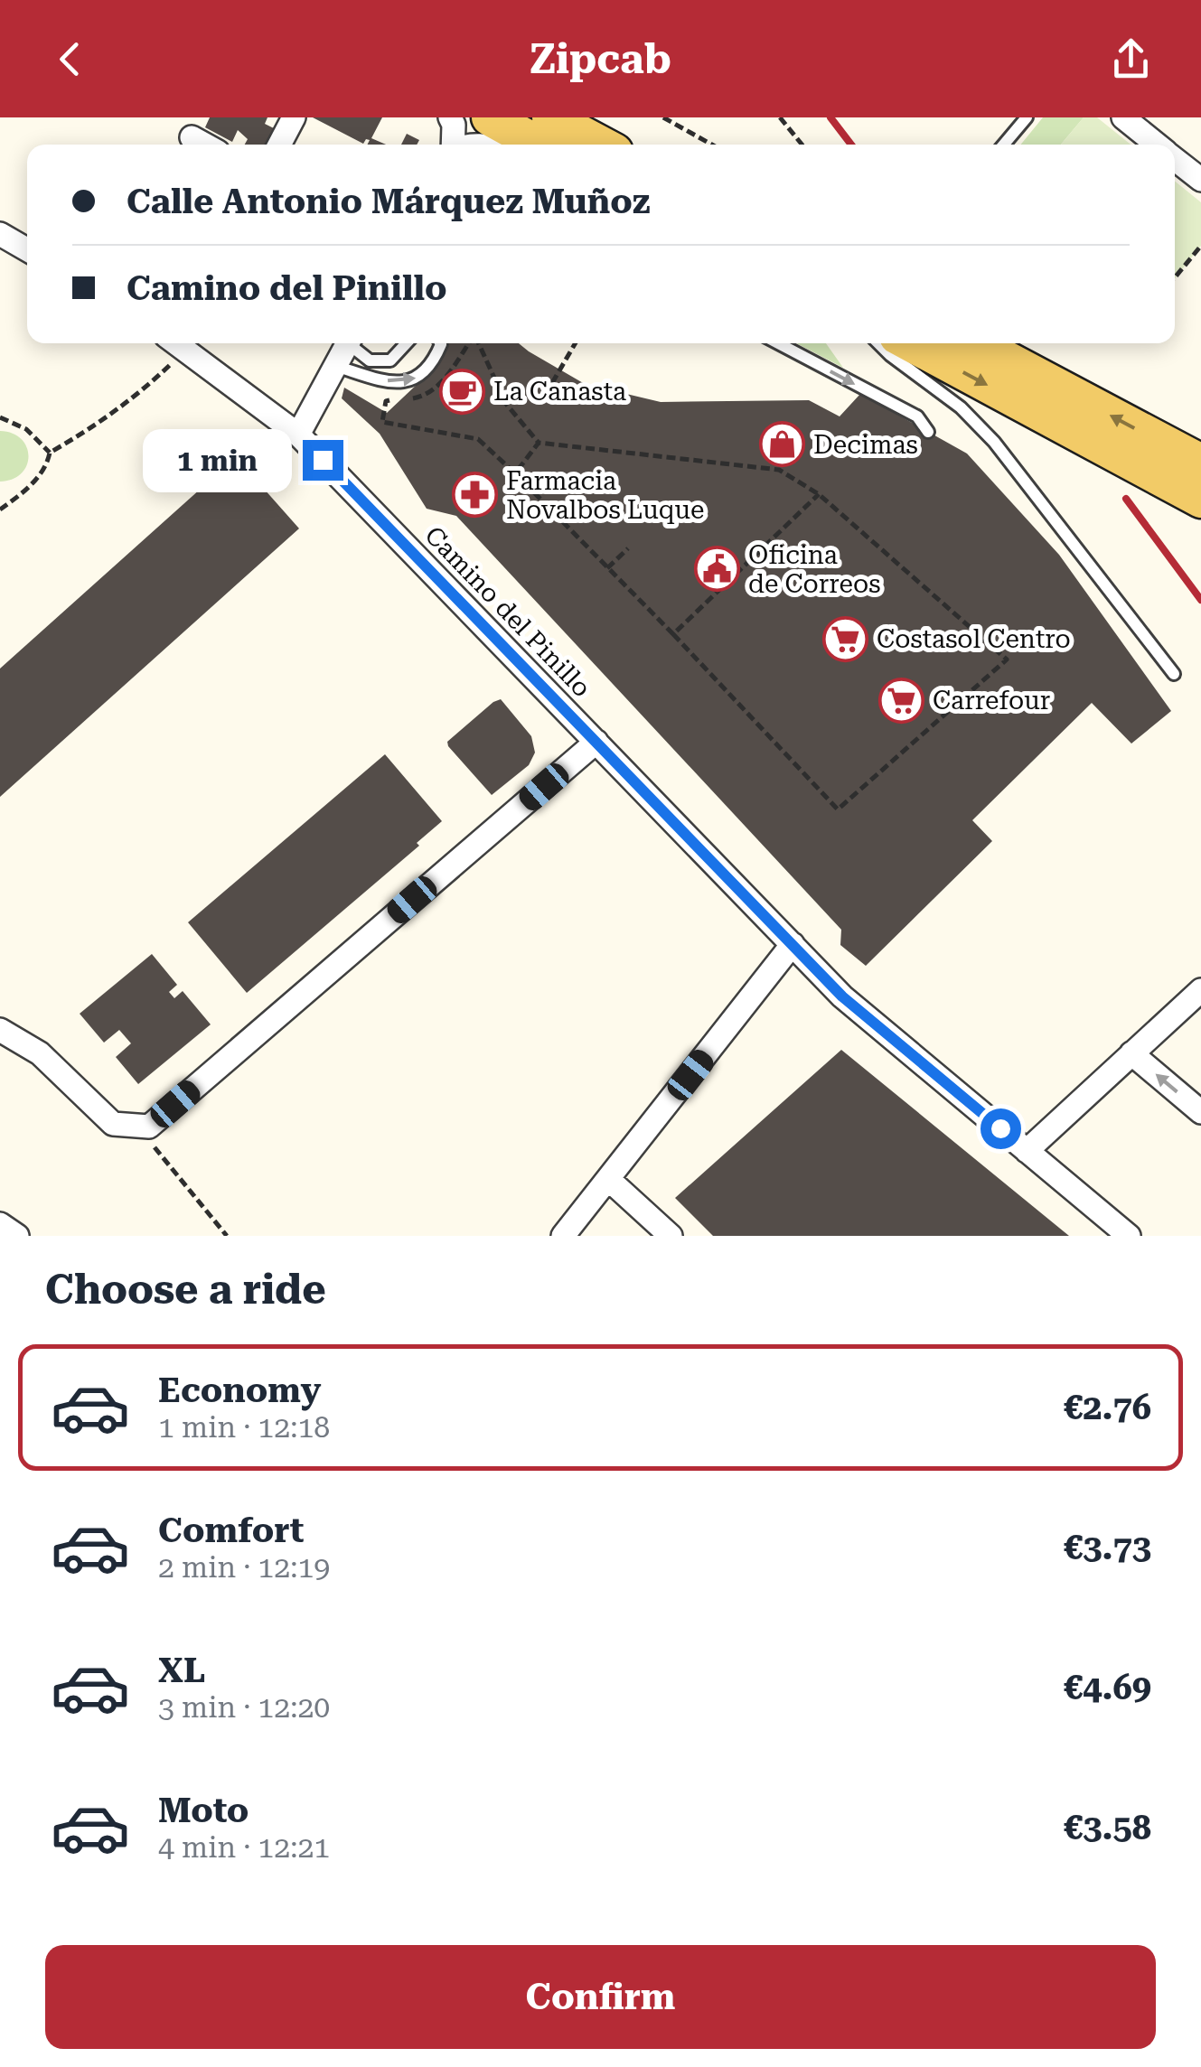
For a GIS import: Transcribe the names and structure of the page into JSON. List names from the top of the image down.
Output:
{
  "streets": {
    "street": ["Camino del Pinillo"]
  },
  "places": {
    "cafe": ["La Canasta"],
    "shop": ["Decimas"],
    "pharmacy": ["Farmacia Novalbos Luque"],
    "public building": ["Oficina de Correos"],
    "supermarket": ["Costasol Centro", "Carrefour"]
  },
  "page": {
    "header": "Zipcab",
    "banner": ["Calle Antonio Márquez Muñoz", "Camino del Pinillo"],
    "bubble": "1 min",
    "heading": "Choose a ride",
    "list": [
      {
        "name": "Economy",
        "note": "1 min · 12:18",
        "value": "€2.76"
      },
      {
        "name": "Comfort",
        "note": "2 min · 12:19",
        "value": "€3.73"
      },
      {
        "name": "XL",
        "note": "3 min · 12:20",
        "value": "€4.69"
      },
      {
        "name": "Moto",
        "note": "4 min · 12:21",
        "value": "€3.58"
      }
    ],
    "buttons": "Confirm"
  }
}
